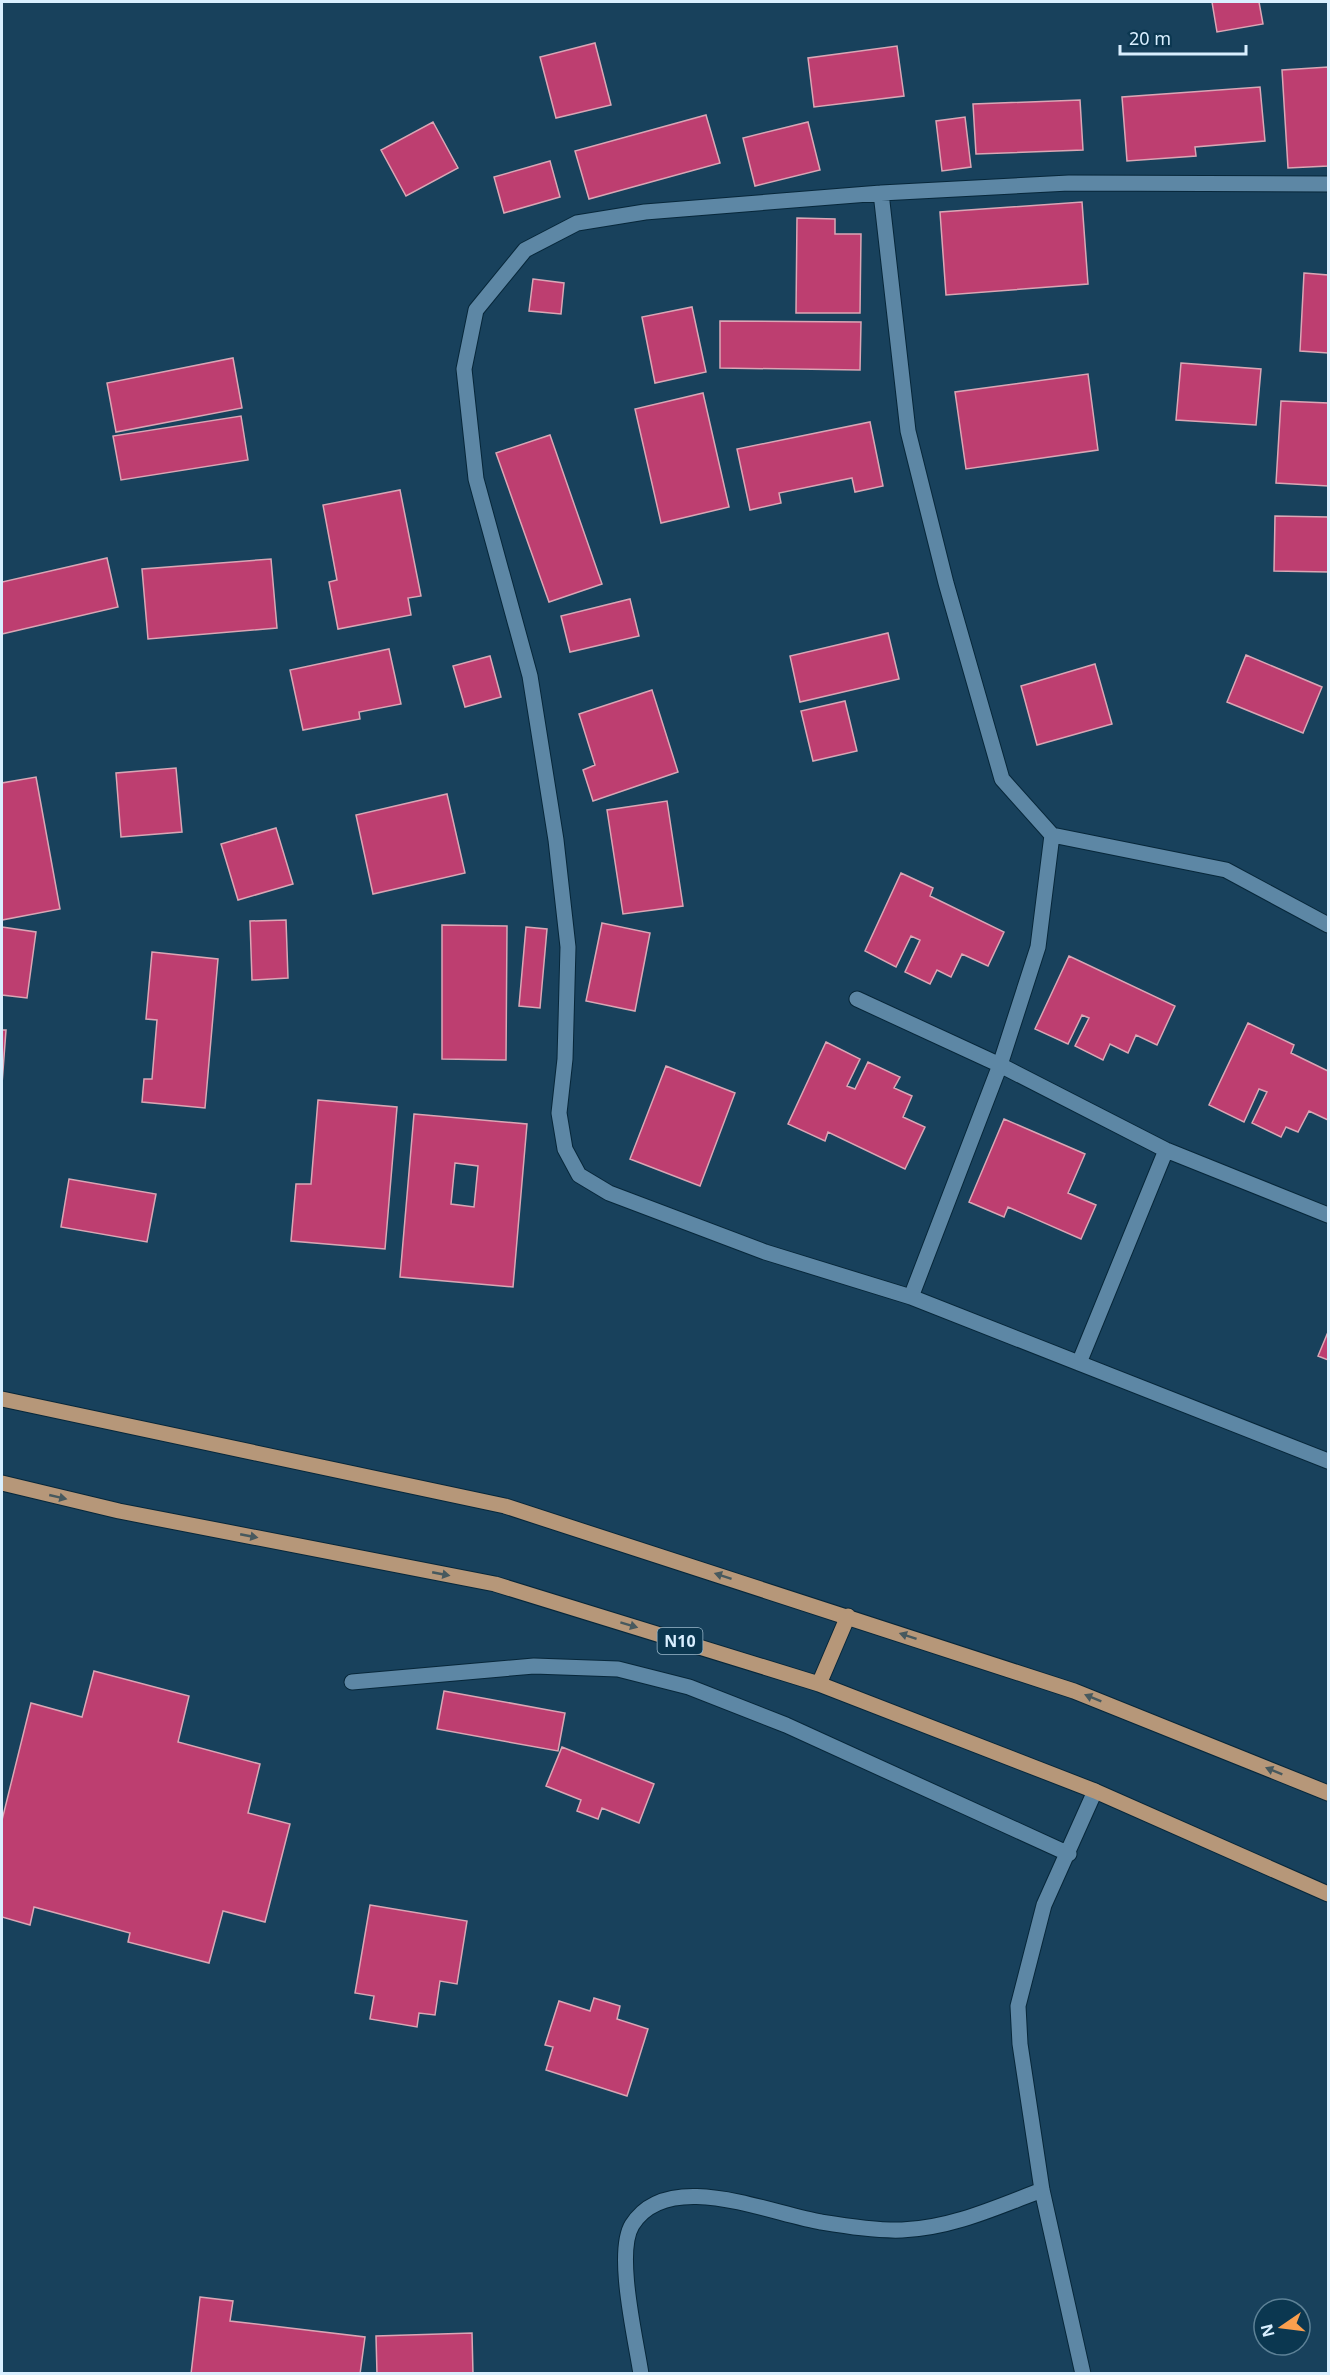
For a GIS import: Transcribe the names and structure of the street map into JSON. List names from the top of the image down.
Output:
{
  "streets": {
    "main road": ["N10"]
  },
  "scale_bar": "20 m",
  "north": "left"
}
